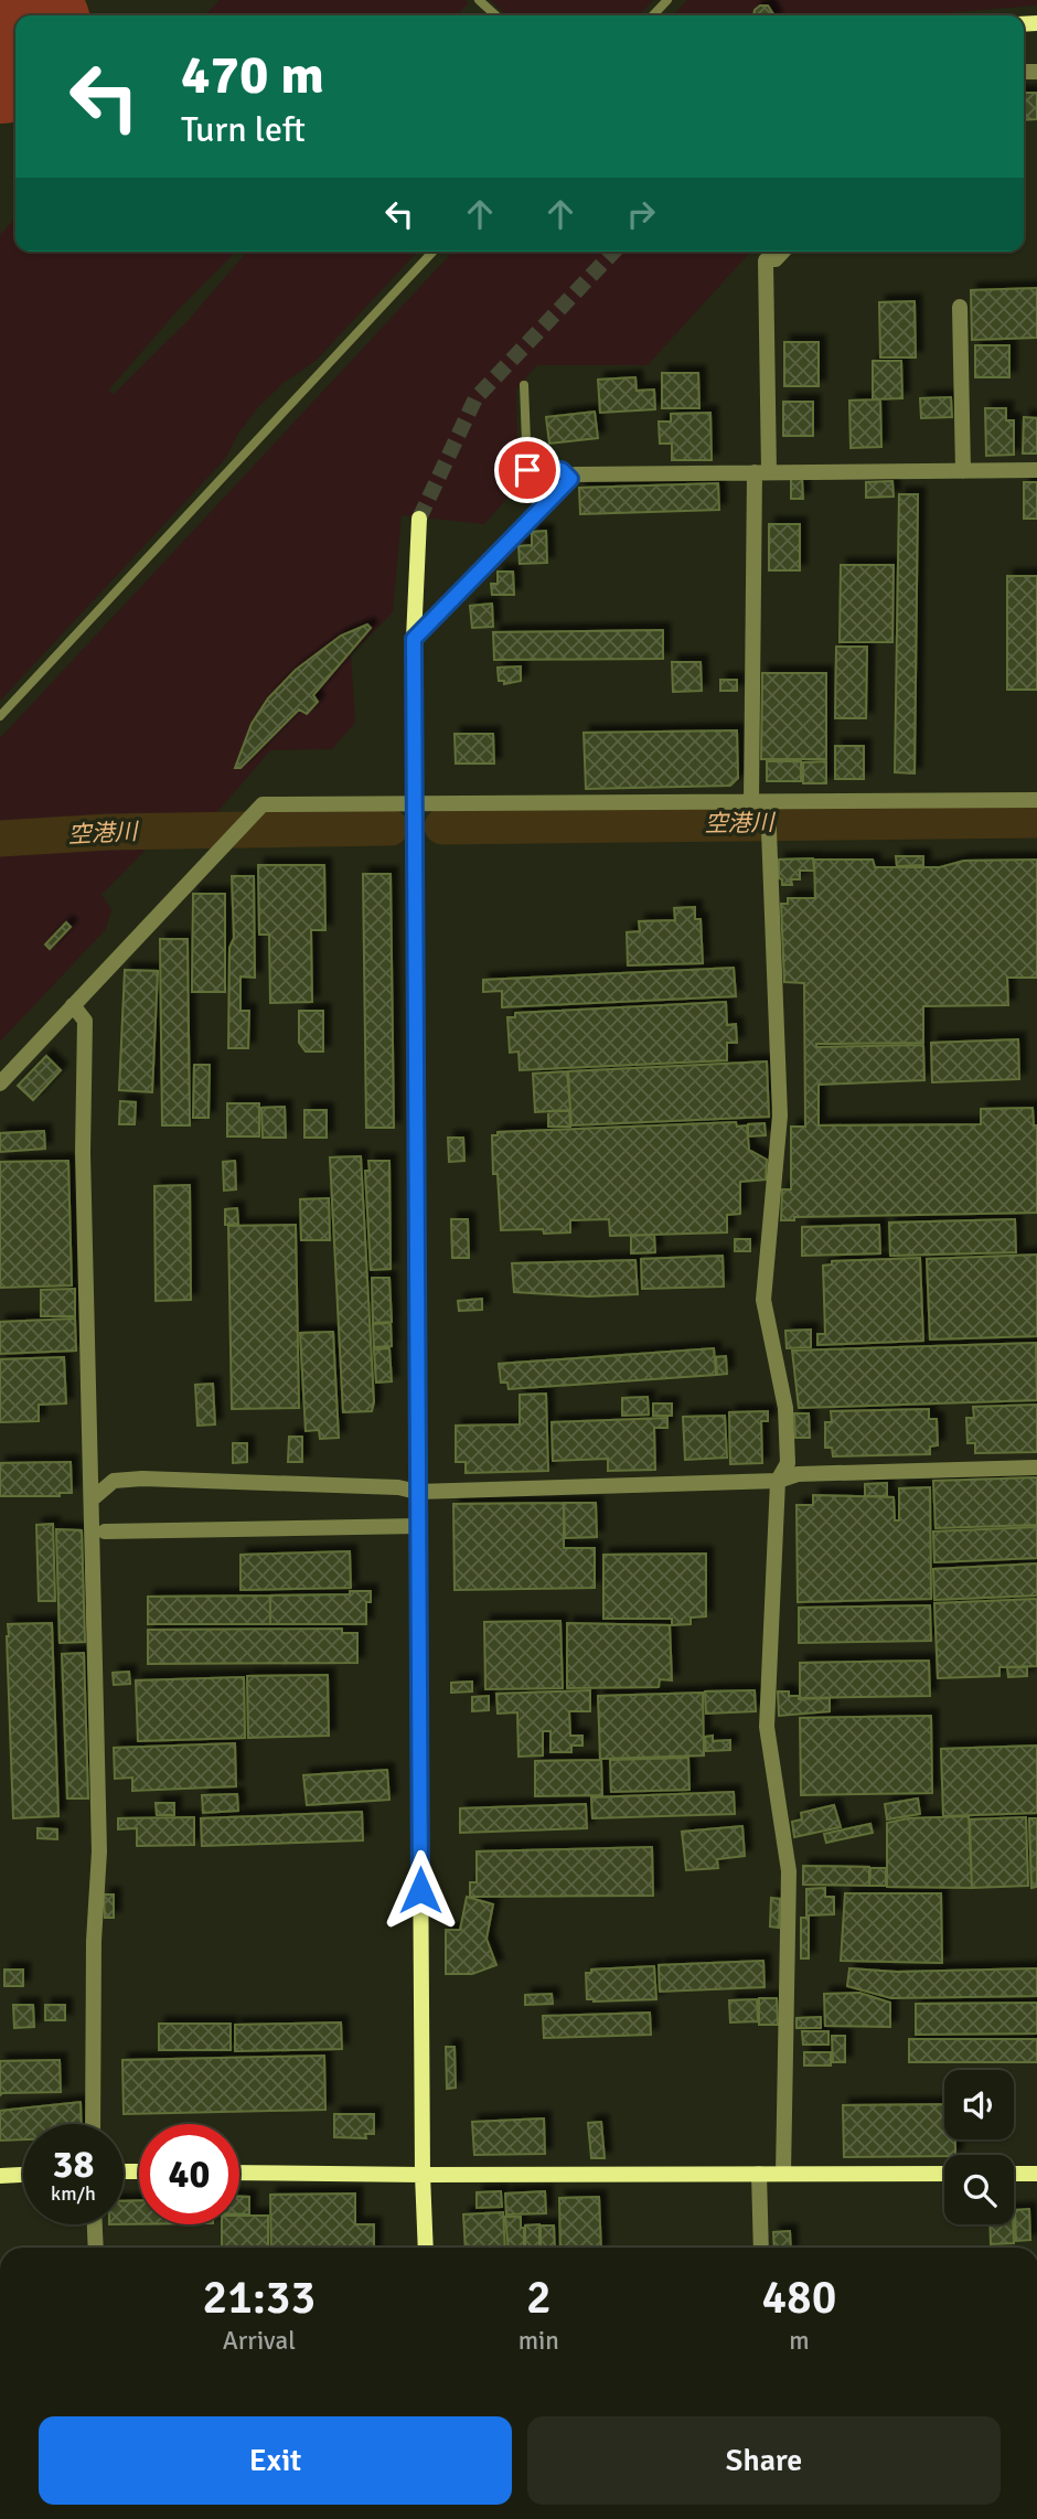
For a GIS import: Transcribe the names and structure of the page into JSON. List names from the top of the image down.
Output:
{
  "water": ["空港川"],
  "page": {
    "turn": ["470 m", "Turn left"],
    "speed": "38 km/h",
    "limit": "40",
    "eta": [
      "21:33",
      "Arrival",
      "2",
      "min",
      "480",
      "m"
    ],
    "buttons": ["Exit", "Share"]
  }
}
